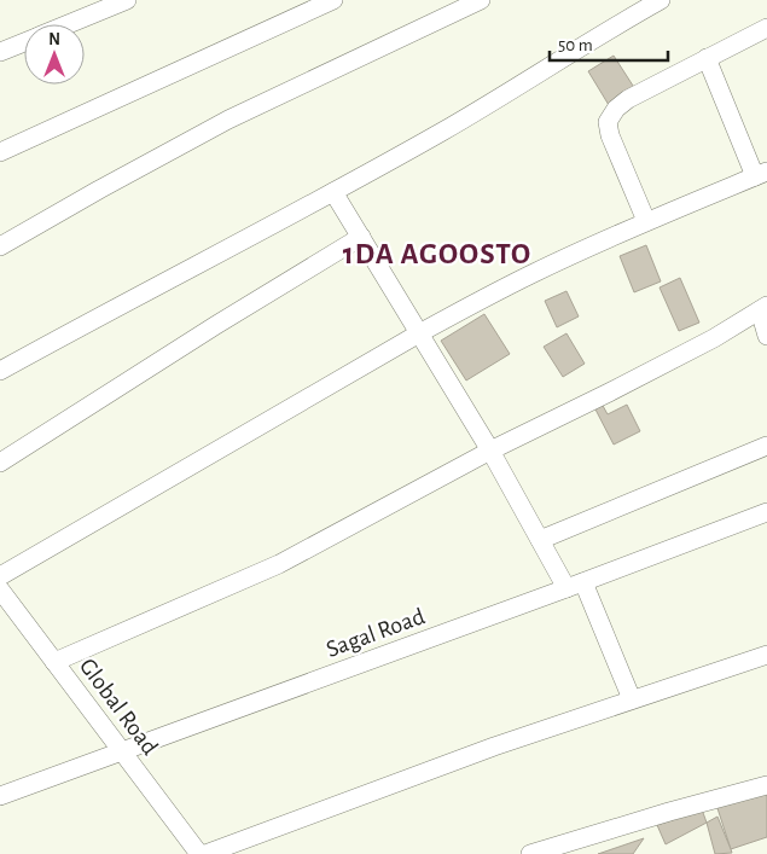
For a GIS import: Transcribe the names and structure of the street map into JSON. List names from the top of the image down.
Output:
{
  "streets": {
    "street": ["Sagal Road", "Global Road"]
  },
  "crossings": [
    ["Sagal Road", "Global Road"]
  ],
  "districts": ["1DA AGOOSTO"],
  "scale_bar": "50 m",
  "north": "top"
}
